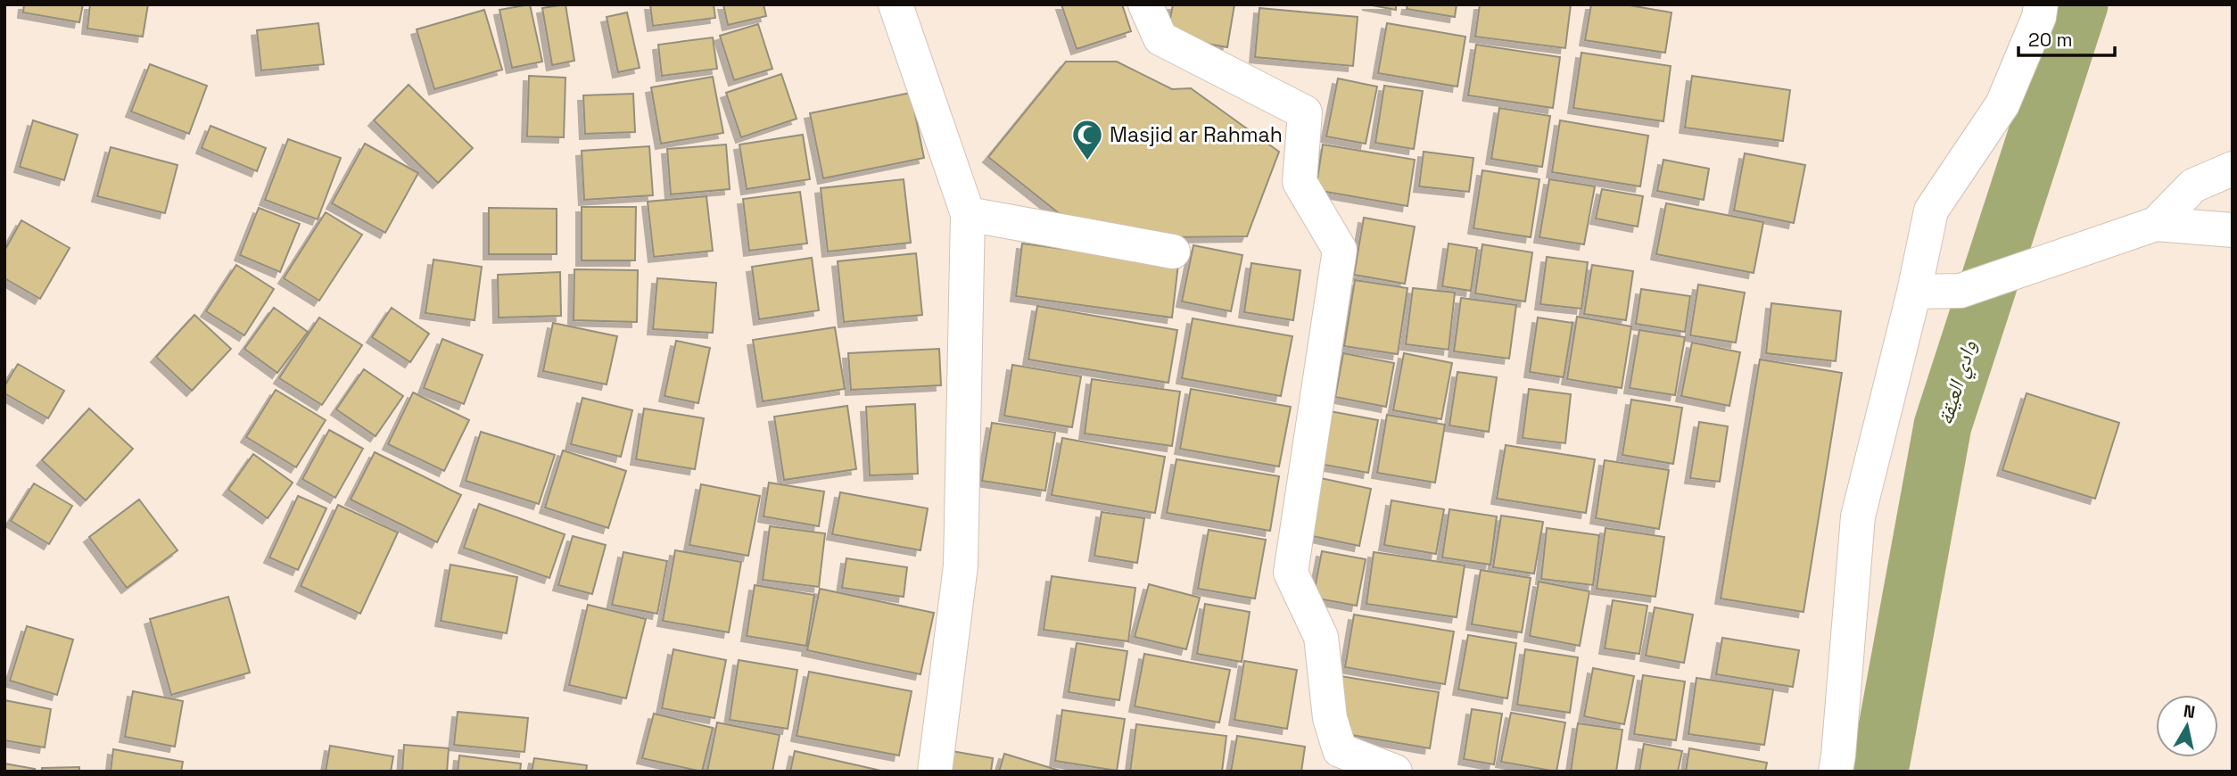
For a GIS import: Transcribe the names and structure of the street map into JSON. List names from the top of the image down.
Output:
{
  "water": ["وادي العيقة"],
  "places": {
    "mosque": ["Masjid ar Rahmah"]
  },
  "scale_bar": "20 m",
  "north": "top"
}
